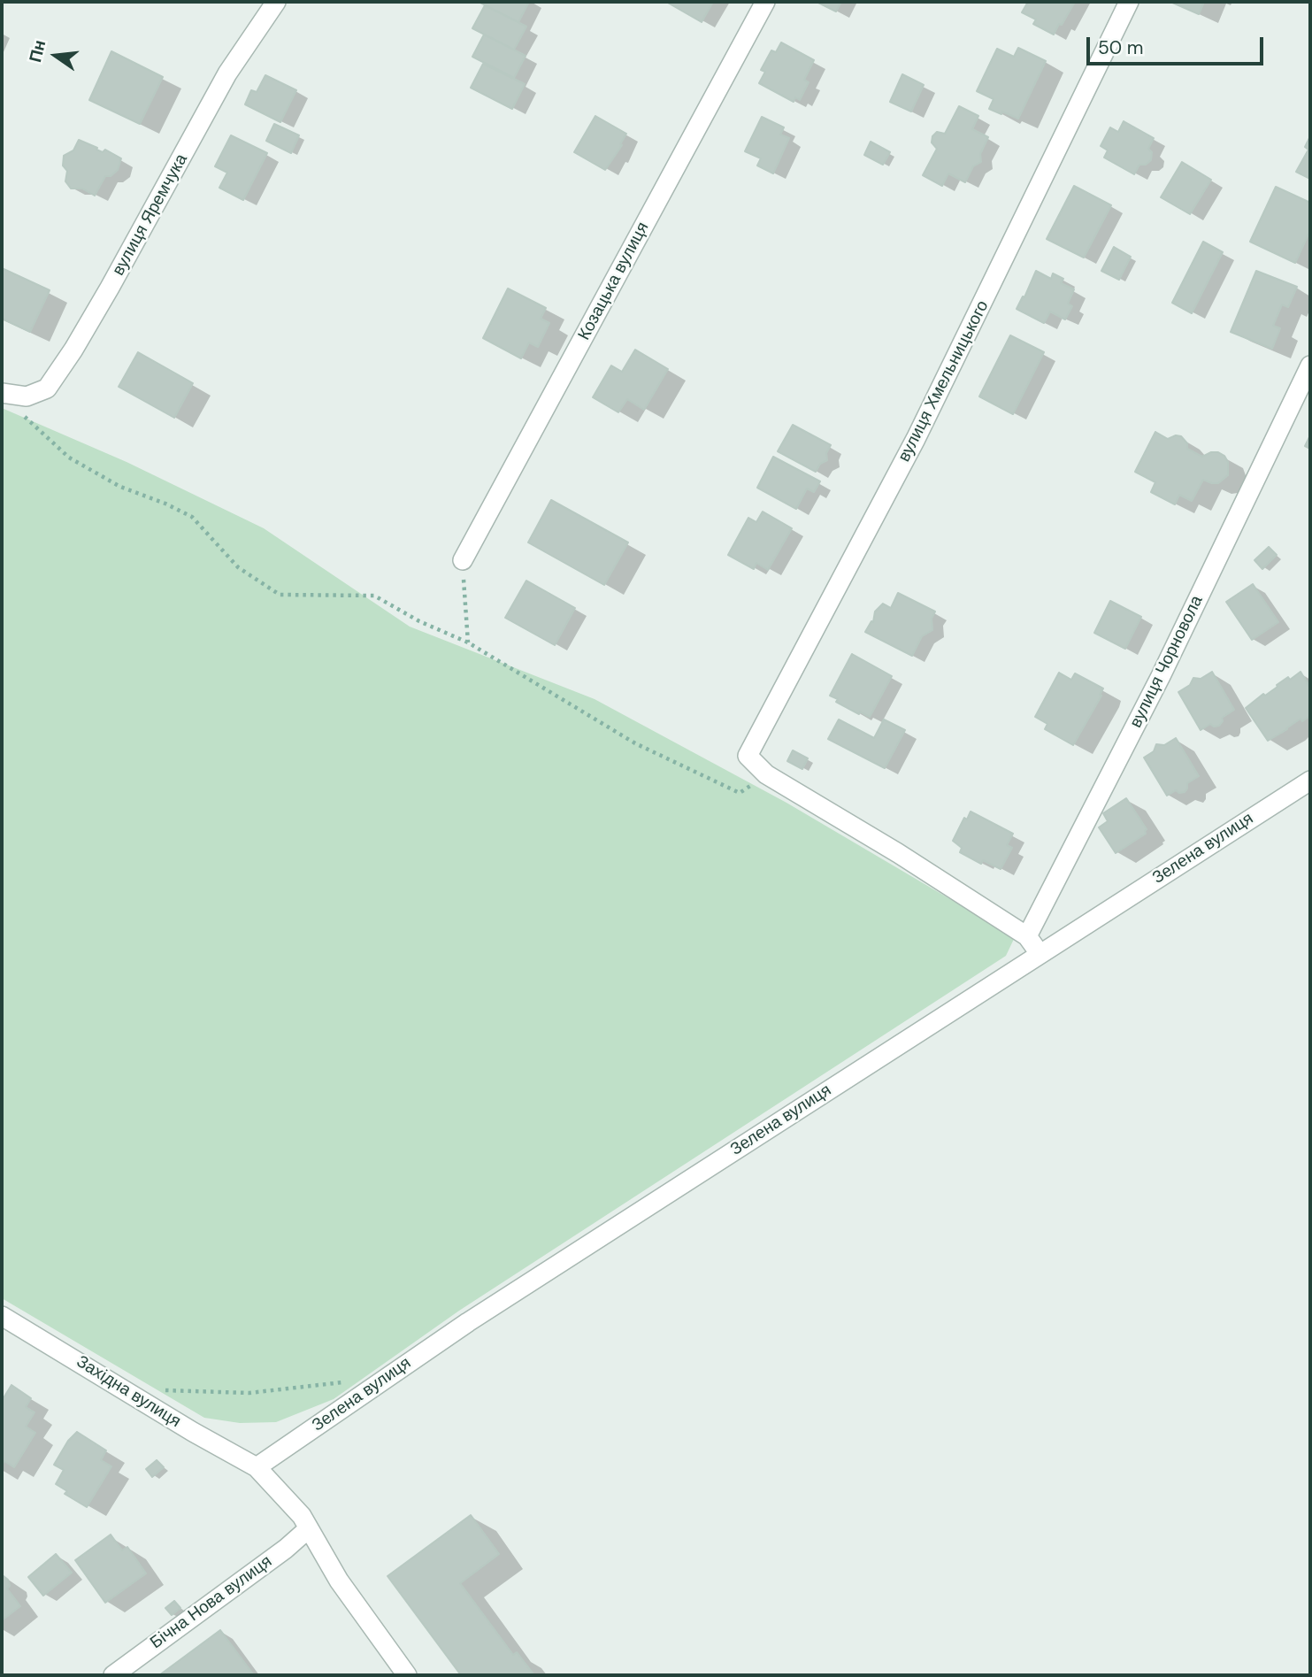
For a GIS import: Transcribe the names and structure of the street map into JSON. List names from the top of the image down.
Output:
{
  "streets": {
    "street": [
      "вулиця Яремчука",
      "Козацька вулиця",
      "вулиця Хмельницького",
      "вулиця Чорновола",
      "Зелена вулиця",
      "Західна вулиця",
      "Бічна Нова вулиця"
    ]
  },
  "crossings": [
    ["Зелена вулиця", "Західна вулиця"],
    ["Західна вулиця", "Бічна Нова вулиця"]
  ],
  "scale_bar": "50 m",
  "north": "left"
}
